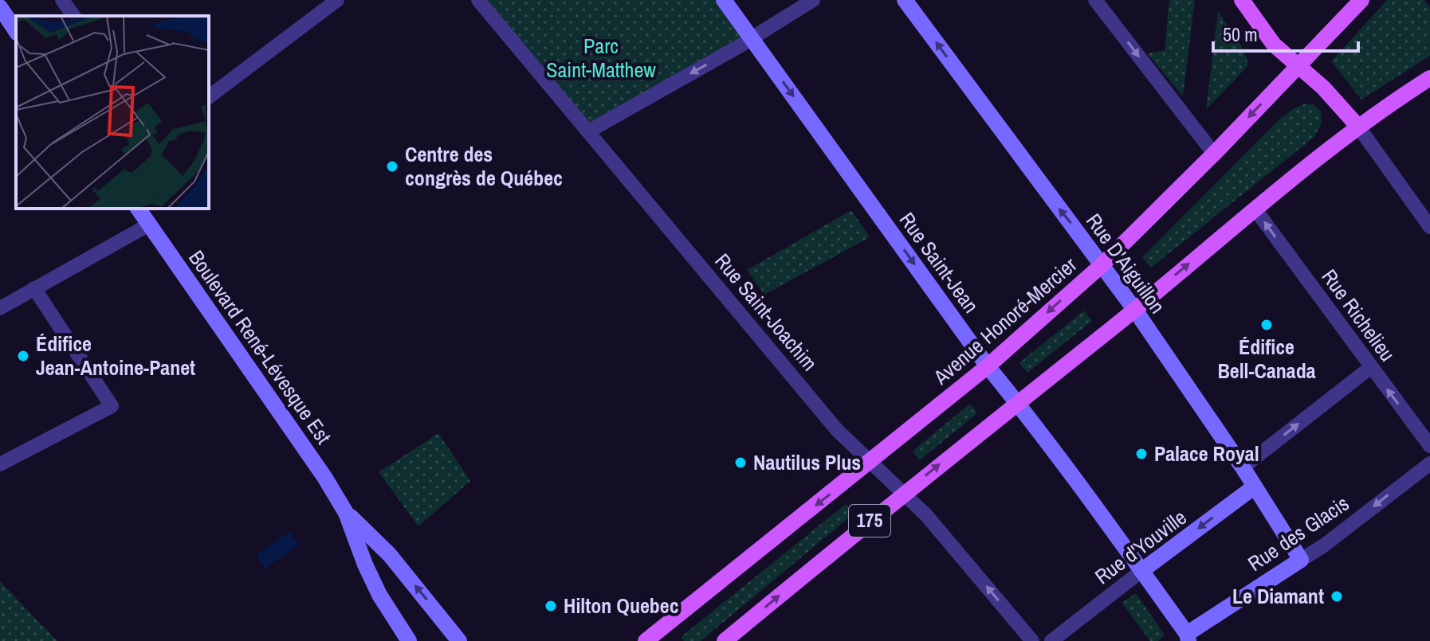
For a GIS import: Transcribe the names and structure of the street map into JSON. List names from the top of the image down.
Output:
{
  "streets": {
    "main road": ["Avenue Honoré-Mercier", "175"],
    "street": [
      "Rue Saint-Jean",
      "Rue D'Aiguillon",
      "Rue Saint-Joachim",
      "Rue Richelieu",
      "Boulevard René-Lévesque Est",
      "Rue des Glacis",
      "Rue d'Youville"
    ]
  },
  "crossings": [
    ["Rue Saint-Jean", "Avenue Honoré-Mercier"],
    ["Rue Saint-Jean", "175"],
    ["Rue Saint-Jean", "Rue des Glacis"],
    ["Rue Saint-Jean", "Rue d'Youville"],
    ["Rue D'Aiguillon", "Avenue Honoré-Mercier"],
    ["Rue D'Aiguillon", "175"],
    ["Rue D'Aiguillon", "Rue des Glacis"],
    ["Rue D'Aiguillon", "Rue d'Youville"],
    ["Rue Saint-Joachim", "Avenue Honoré-Mercier"],
    ["Rue Saint-Joachim", "175"],
    ["Rue Richelieu", "175"]
  ],
  "one_way": [
    "Rue Saint-Jean",
    "Rue D'Aiguillon",
    "Rue Richelieu",
    "Rue d'Youville"
  ],
  "parks": ["Parc Saint-Matthew"],
  "places": [
    "Centre des congrès de Québec",
    "Édifice Bell-Canada",
    "Édifice Jean-Antoine-Panet",
    "Palace Royal",
    "Nautilus Plus",
    "Le Diamant",
    "Hilton Quebec"
  ],
  "scale_bar": "50 m"
}
